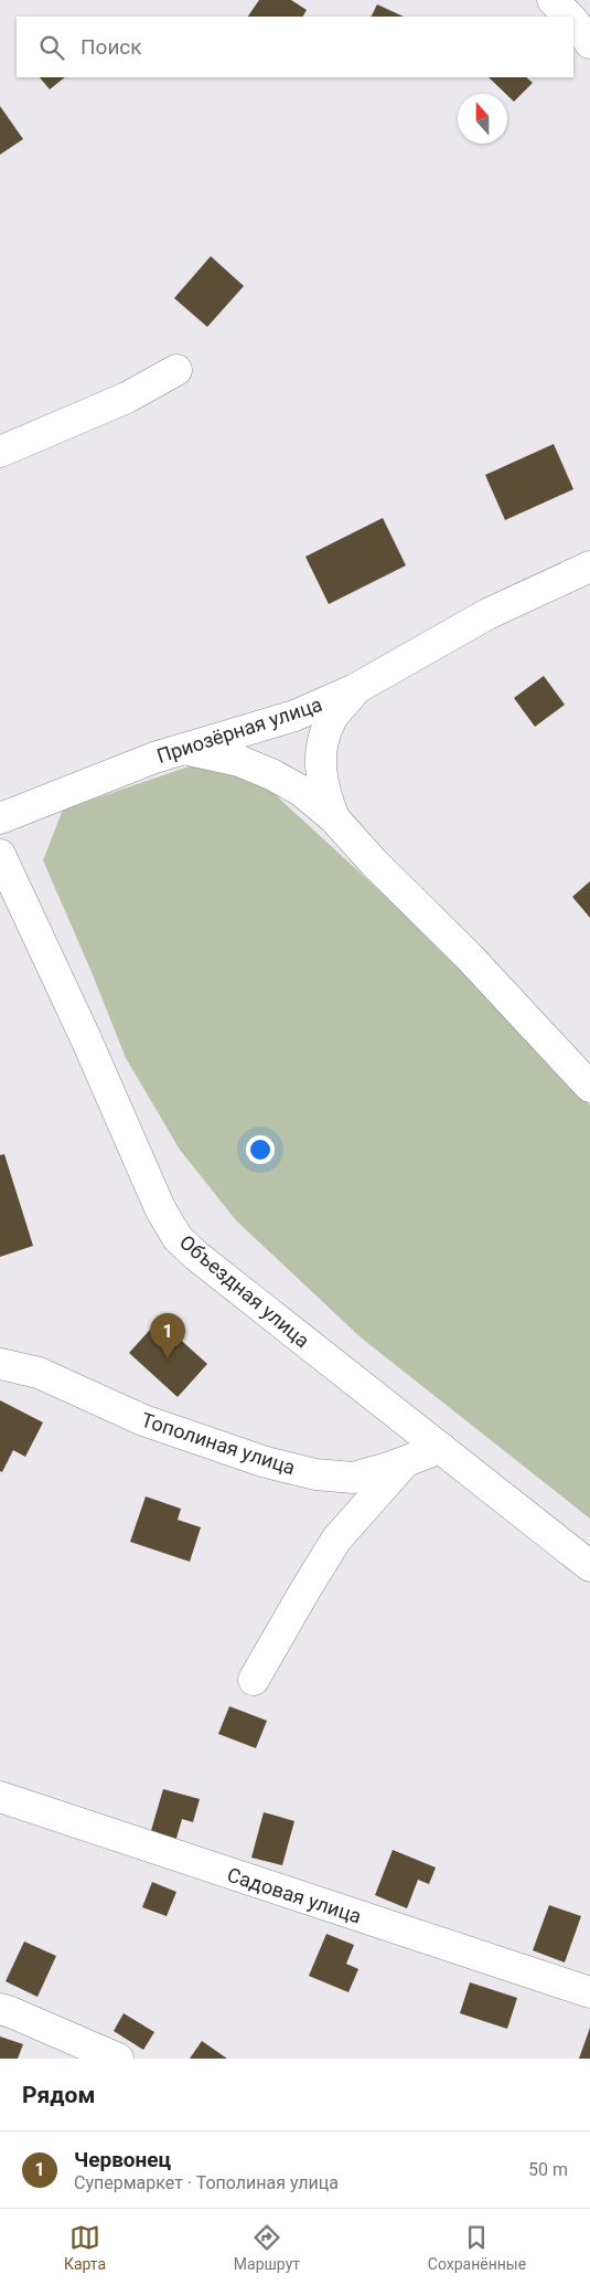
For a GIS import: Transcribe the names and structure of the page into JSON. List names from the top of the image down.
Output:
{
  "streets": {
    "street": [
      "Приозёрная улица",
      "Объездная улица",
      "Тополиная улица",
      "Садовая улица"
    ]
  },
  "crossings": [
    ["Объездная улица", "Тополиная улица"]
  ],
  "north": "top",
  "page": {
    "search": "Поиск",
    "pins": "1",
    "heading": "Рядом",
    "list": [
      {
        "mark": "1",
        "name": "Червонец",
        "note": "Супермаркет · Тополиная улица",
        "value": "50 m"
      }
    ],
    "nav": ["Карта", "Маршрут", "Сохранённые"]
  }
}
